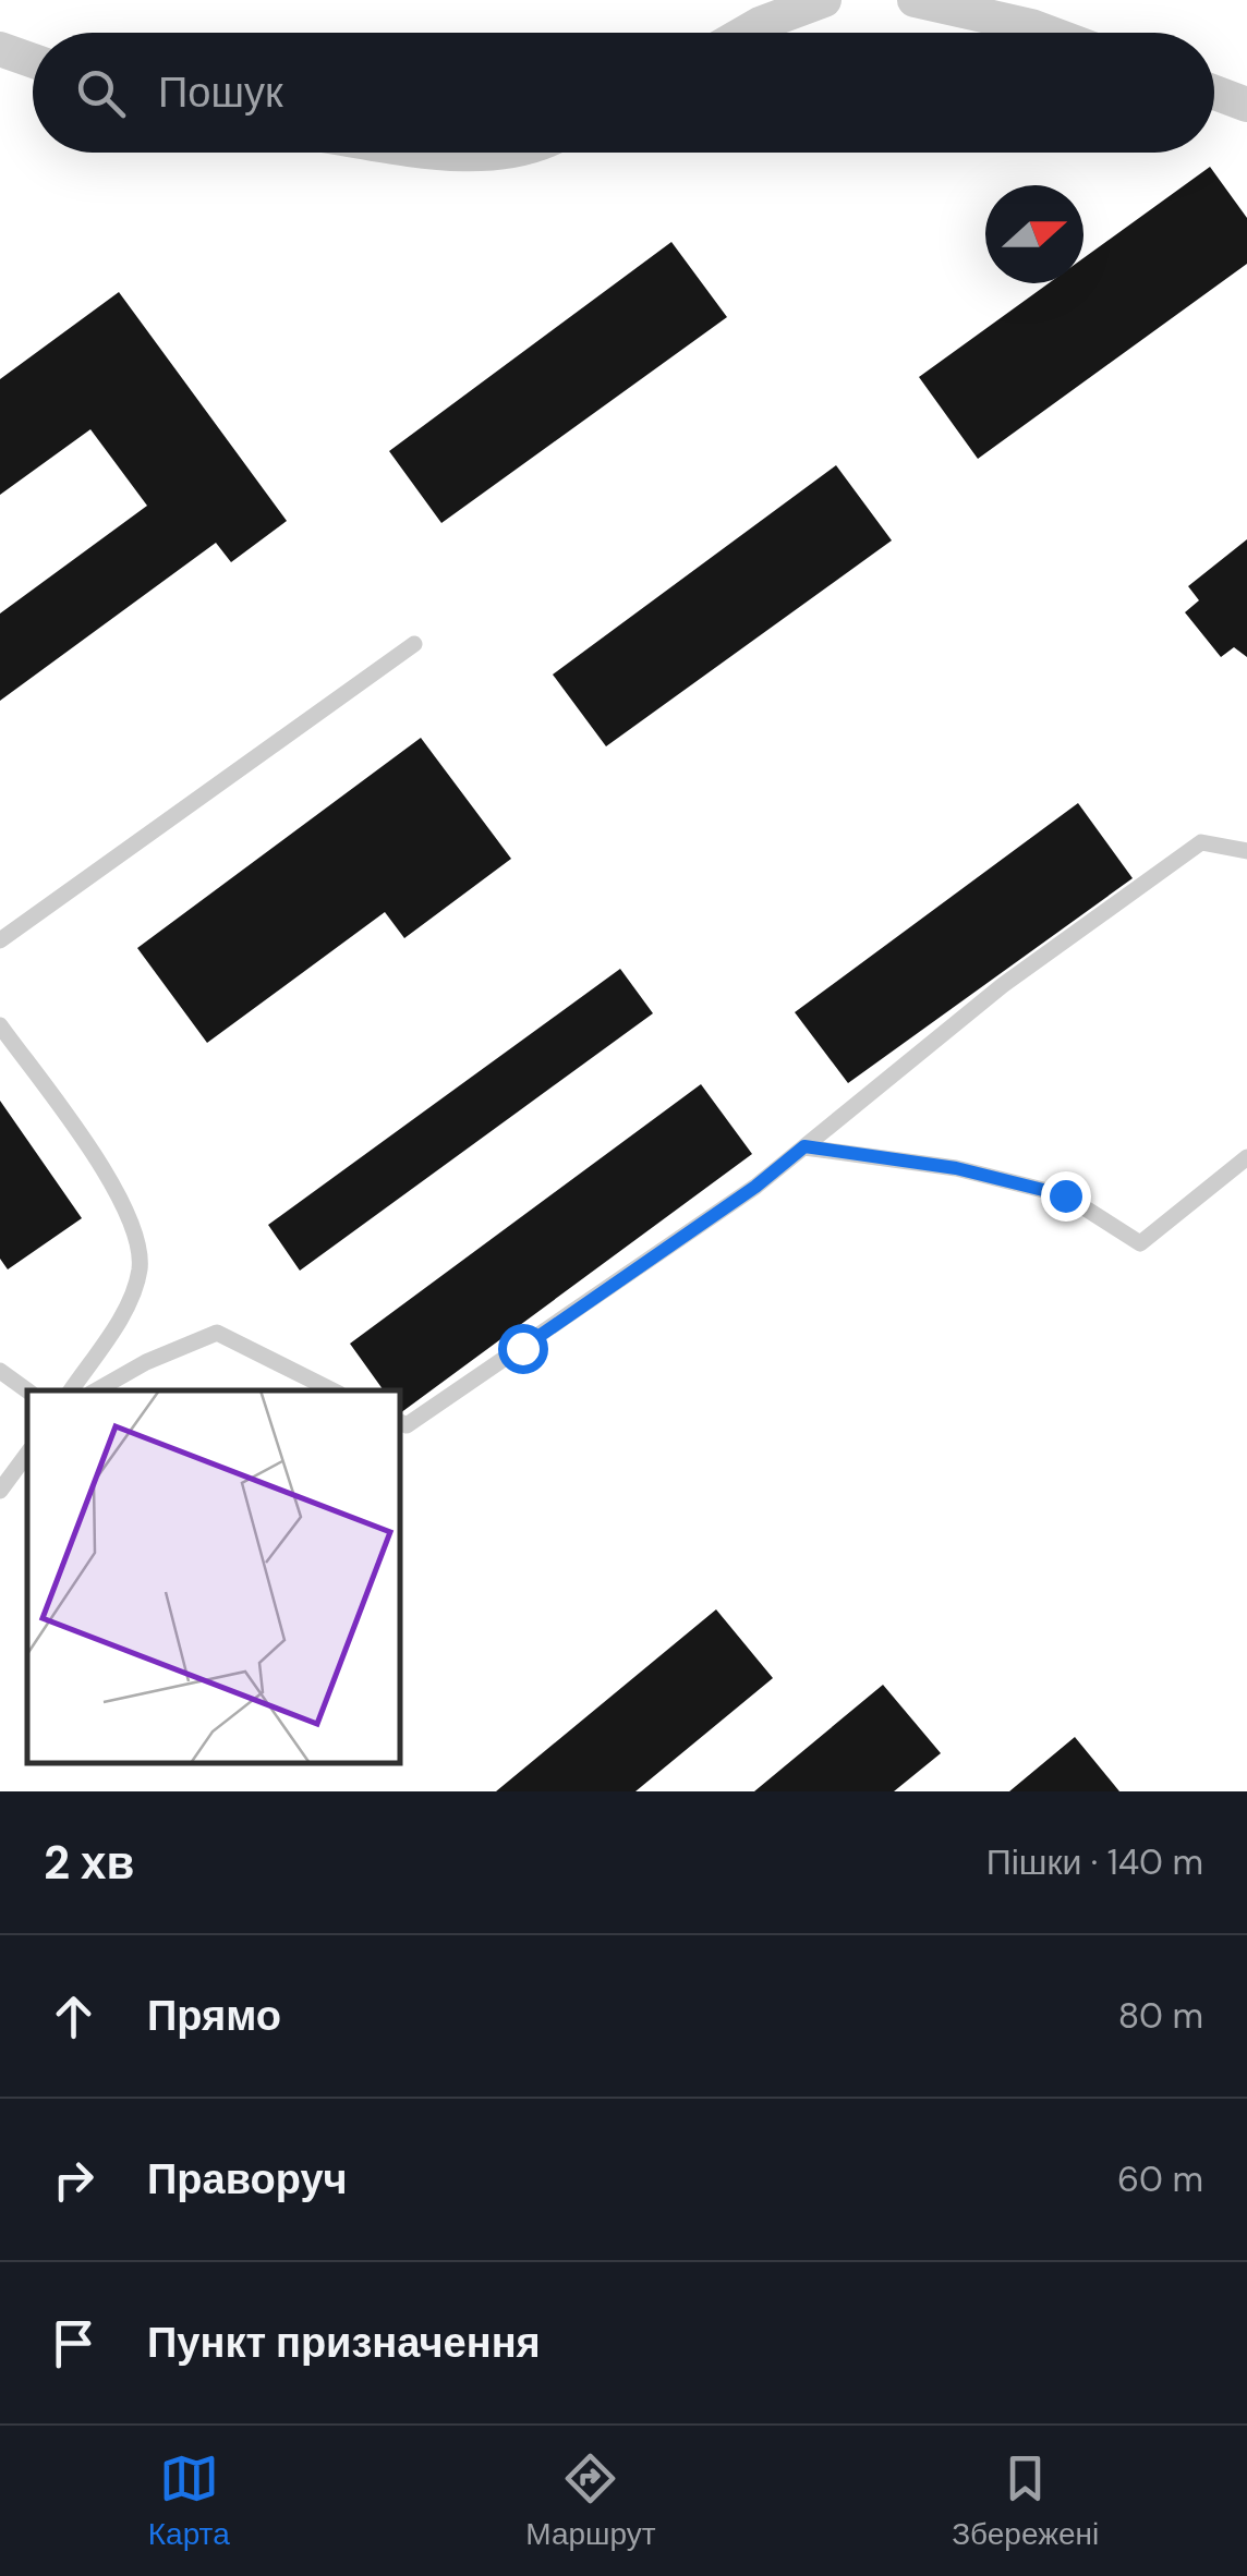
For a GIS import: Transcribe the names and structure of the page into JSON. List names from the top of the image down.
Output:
{
  "north": "right",
  "page": {
    "search": "Пошук",
    "heading": ["2 хв", "Пішки · 140 m"],
    "list": [
      ["Прямо", "80 m"],
      ["Праворуч", "60 m"],
      "Пункт призначення"
    ],
    "nav": ["Карта", "Маршрут", "Збережені"]
  }
}
